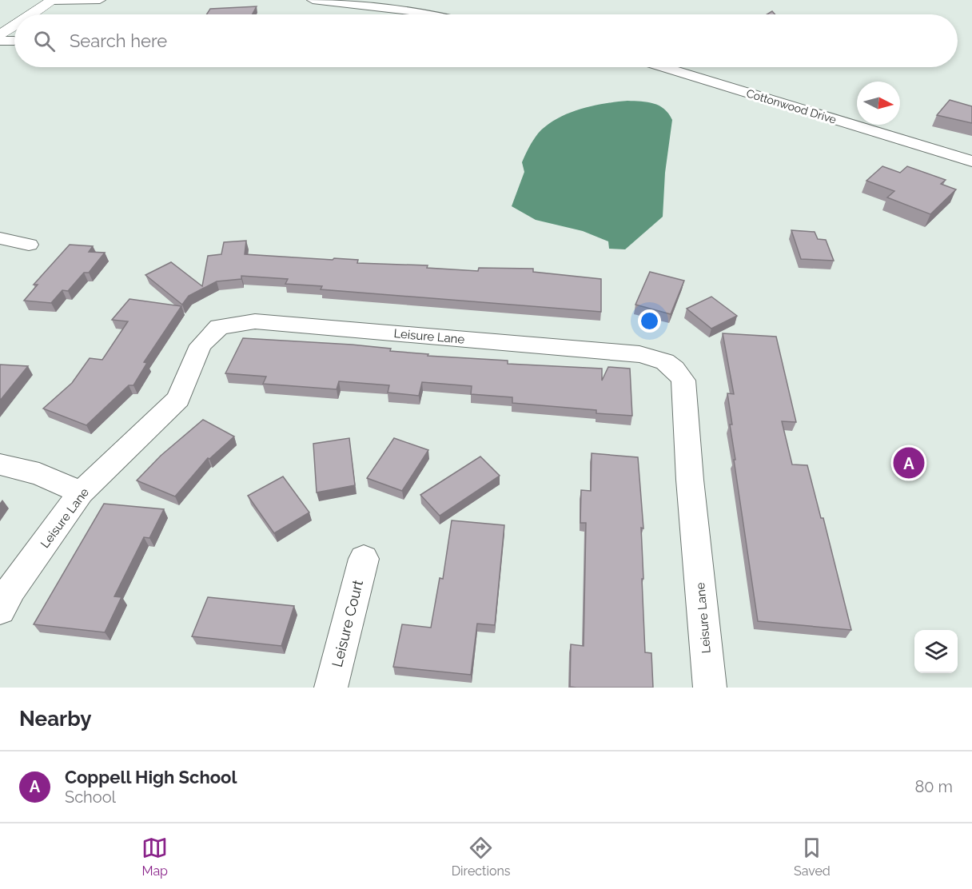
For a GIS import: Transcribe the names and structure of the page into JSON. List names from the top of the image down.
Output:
{
  "streets": {
    "street": ["Cottonwood Drive", "Leisure Lane", "Leisure Court"]
  },
  "north": "right",
  "page": {
    "search": "Search here",
    "pins": "A",
    "heading": "Nearby",
    "list": [
      {
        "mark": "A",
        "name": "Coppell High School",
        "note": "School",
        "value": "80 m"
      }
    ],
    "nav": ["Map", "Directions", "Saved"]
  }
}
